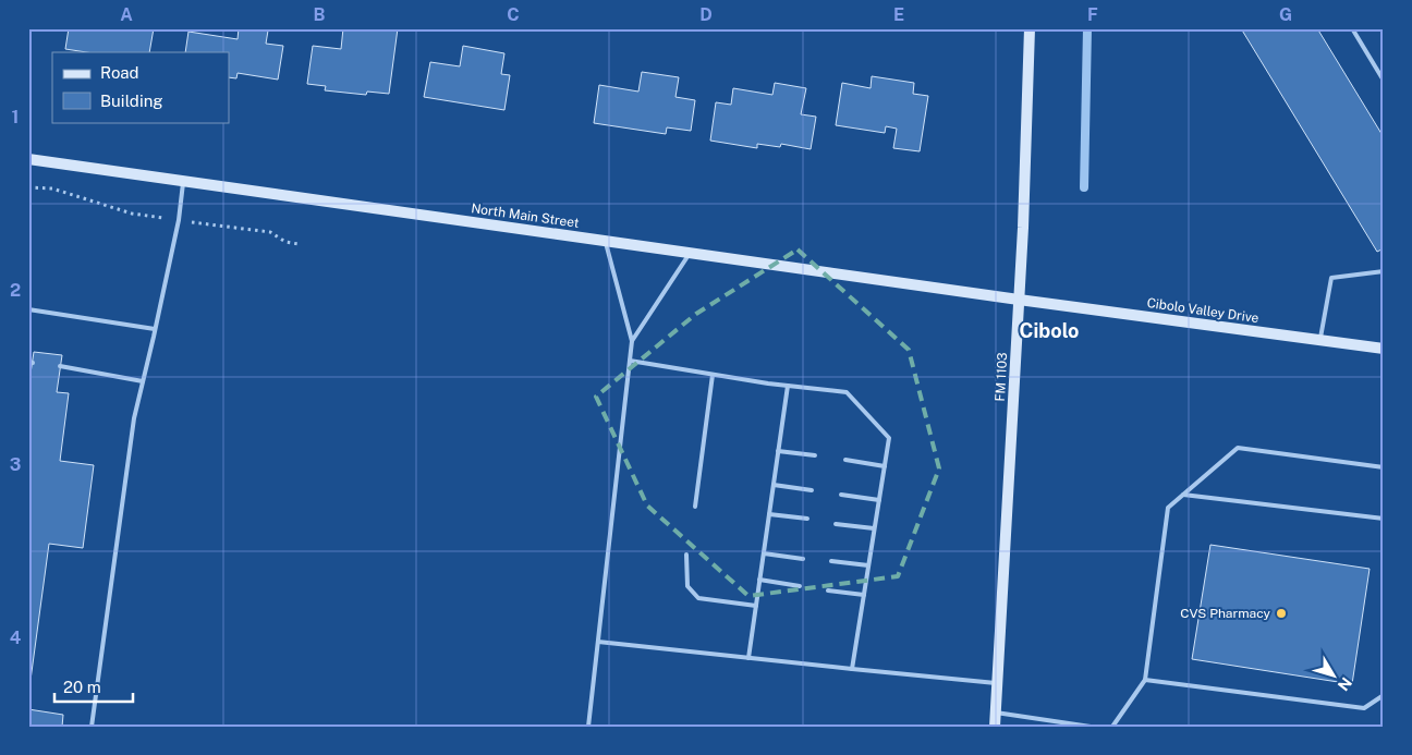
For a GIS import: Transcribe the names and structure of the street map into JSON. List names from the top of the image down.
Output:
{
  "streets": {
    "main road": ["North Main Street", "Cibolo Valley Drive", "FM 1103"]
  },
  "crossings": [
    ["North Main Street", "Cibolo Valley Drive"],
    ["North Main Street", "FM 1103"],
    ["Cibolo Valley Drive", "FM 1103"]
  ],
  "districts": ["Cibolo"],
  "places": ["CVS Pharmacy"],
  "legend": ["Road", "Building"],
  "scale_bar": "20 m",
  "north": "bottom right",
  "grid": {
    "columns": [
      "A",
      "B",
      "C",
      "D",
      "E",
      "F",
      "G"
    ],
    "rows": [
      "1",
      "2",
      "3",
      "4"
    ]
  }
}
